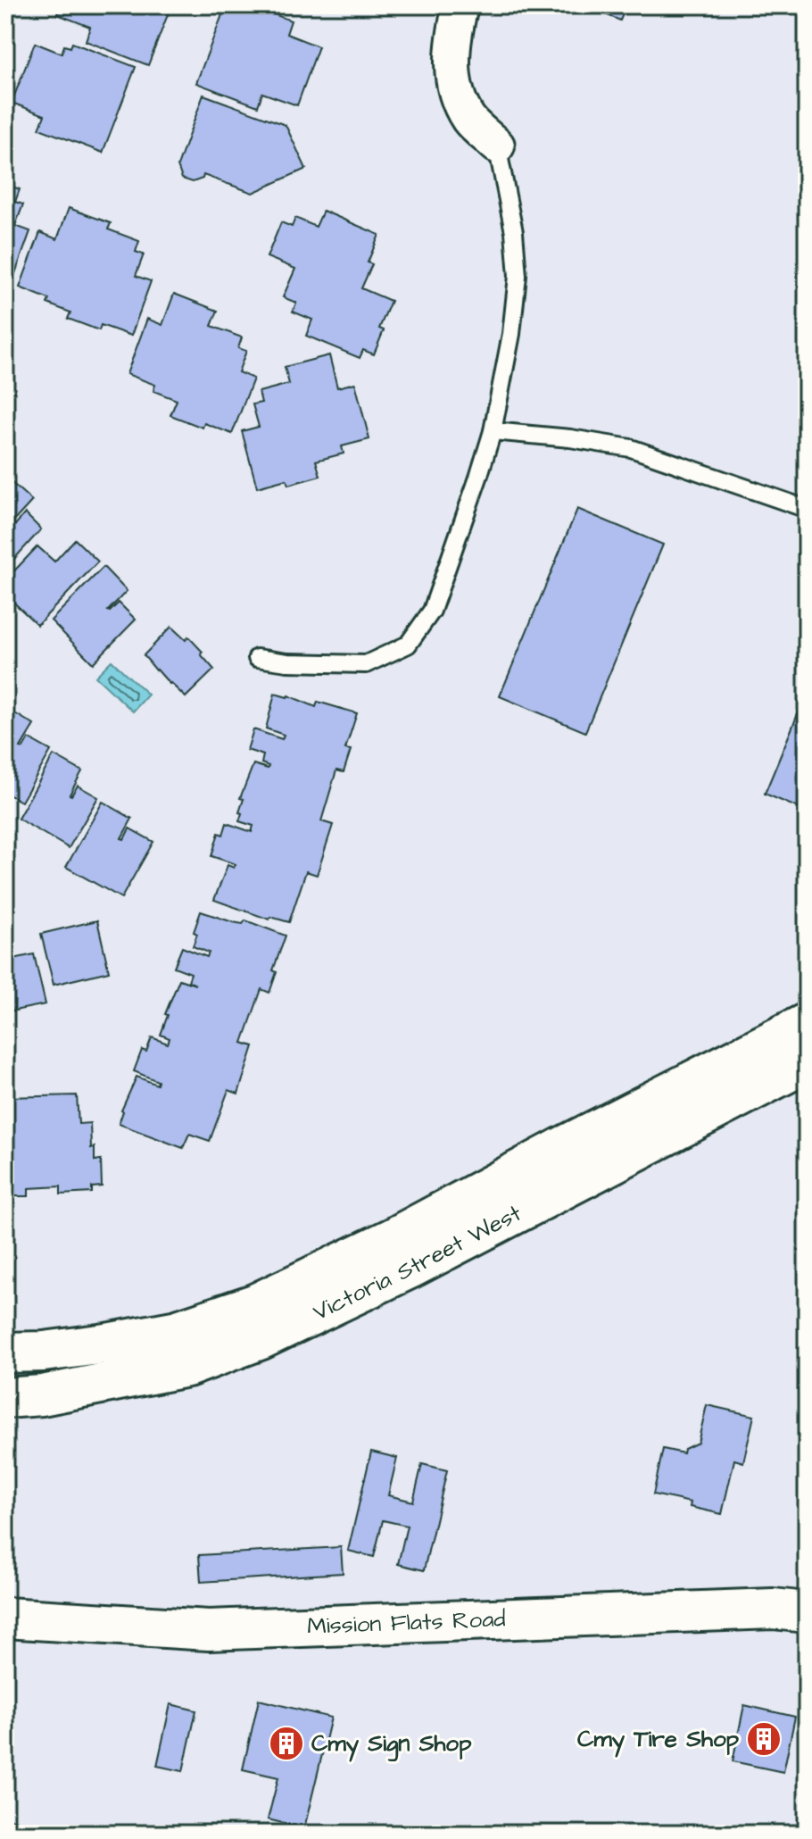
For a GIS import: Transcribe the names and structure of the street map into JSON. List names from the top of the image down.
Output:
{
  "streets": {
    "main road": ["Victoria Street West", "Mission Flats Road"]
  },
  "places": {
    "building": ["Cmy Tire Shop", "Cmy Sign Shop"]
  }
}
